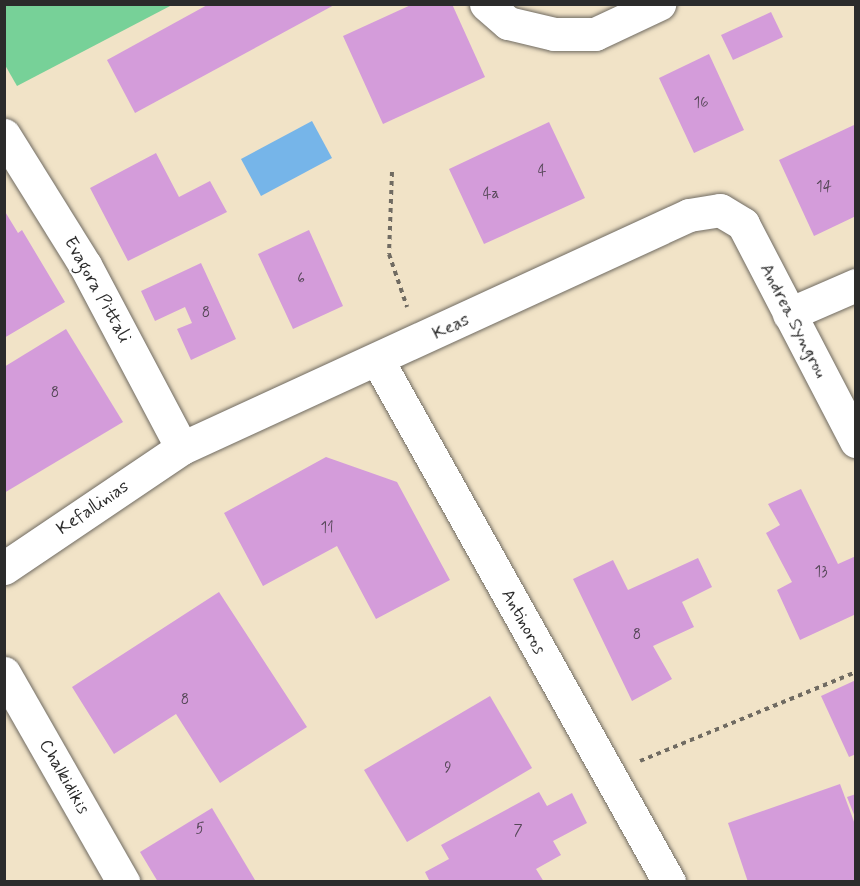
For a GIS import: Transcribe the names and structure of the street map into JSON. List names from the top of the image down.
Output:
{
  "streets": {
    "street": [
      "Evagora Pittali",
      "Andrea Syngrou",
      "Keas",
      "Kefallinias",
      "Antinoros",
      "Chalkidikis"
    ]
  },
  "crossings": [
    ["Evagora Pittali", "Keas"],
    ["Evagora Pittali", "Kefallinias"],
    ["Andrea Syngrou", "Keas"],
    ["Keas", "Kefallinias"],
    ["Keas", "Antinoros"]
  ],
  "house_numbers": [
    "16",
    "4",
    "14",
    "4a",
    "6",
    "8",
    "8",
    "11",
    "13",
    "8",
    "8",
    "9",
    "5",
    "7"
  ]
}
